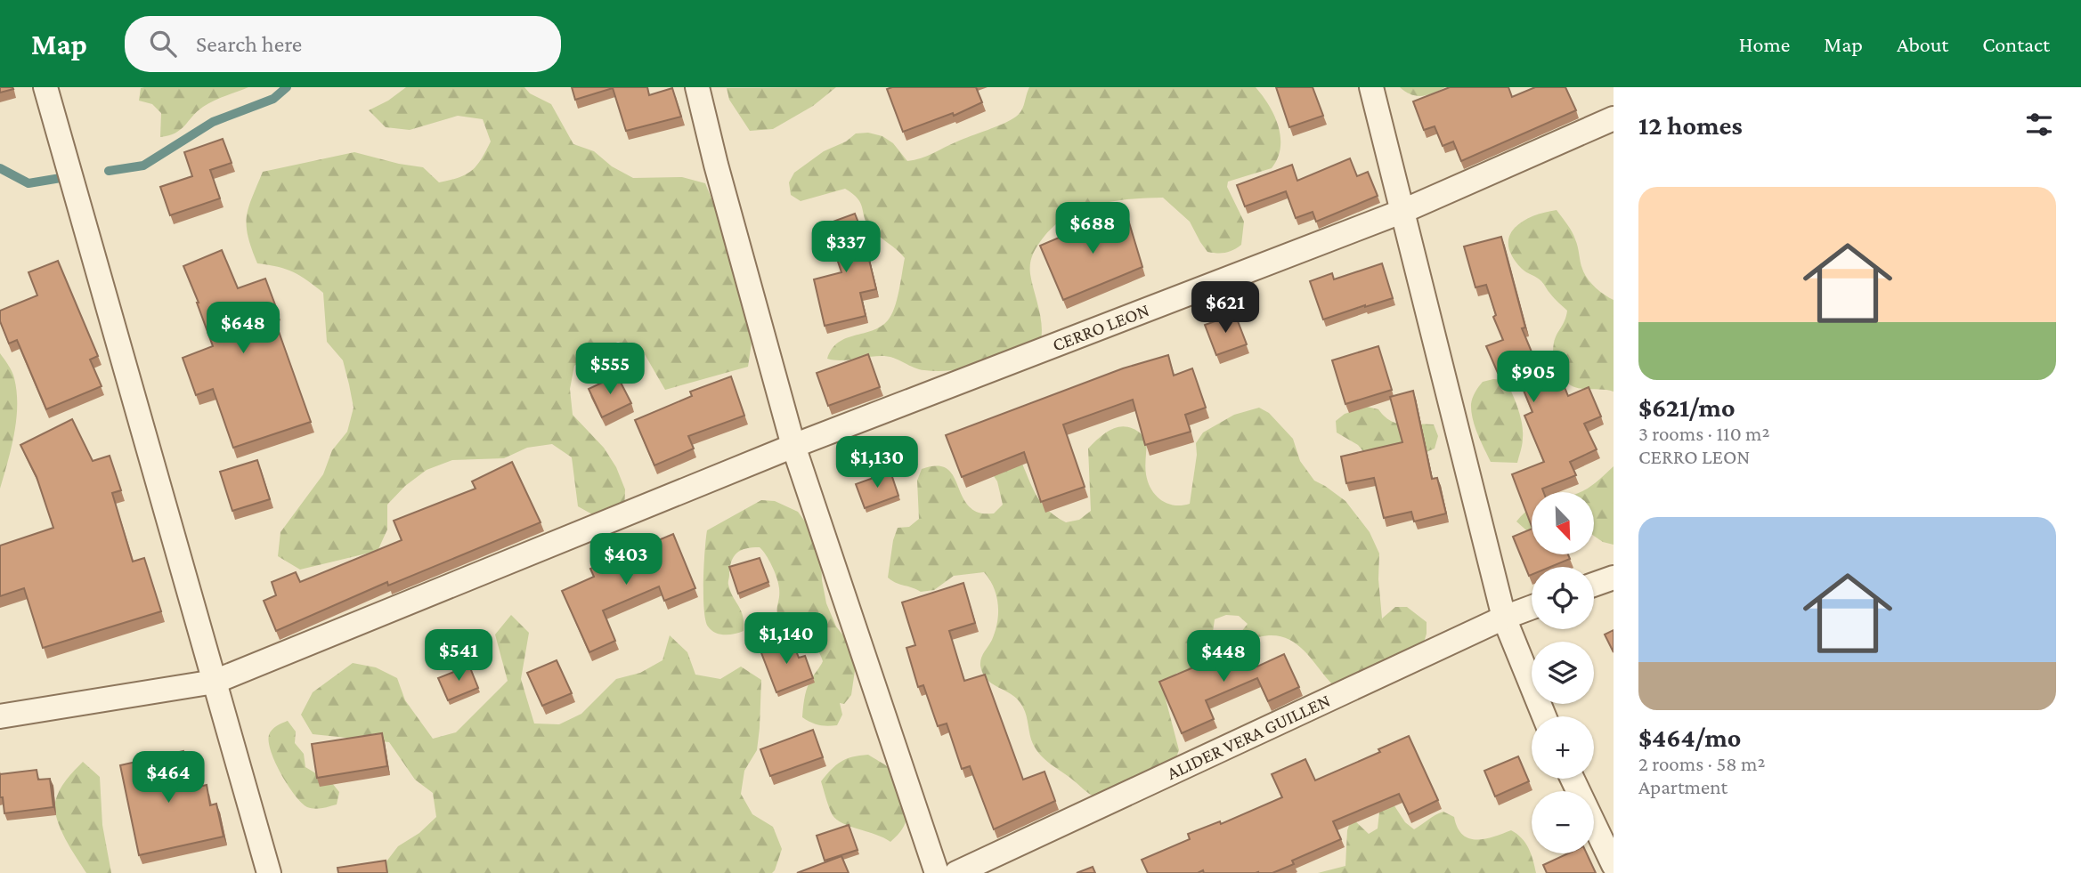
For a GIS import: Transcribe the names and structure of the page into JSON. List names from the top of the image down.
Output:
{
  "streets": {
    "street": ["CERRO LEON", "ALIDER VERA GUILLEN"]
  },
  "north": "bottom right",
  "page": {
    "header": "Map",
    "search": "Search here",
    "nav": [
      "Home",
      "Map",
      "About",
      "Contact"
    ],
    "heading": "12 homes",
    "list": [
      {
        "name": "$621/mo",
        "note": "3 rooms · 110 m² · CERRO LEON"
      },
      {
        "name": "$464/mo",
        "note": "2 rooms · 58 m² · Apartment"
      }
    ],
    "price": [
      "$688",
      "$337",
      "$621",
      "$648",
      "$555",
      "$905",
      "$1,130",
      "$403",
      "$1,140",
      "$541",
      "$448",
      "$464"
    ],
    "map_buttons": ["+", "−"]
  }
}
